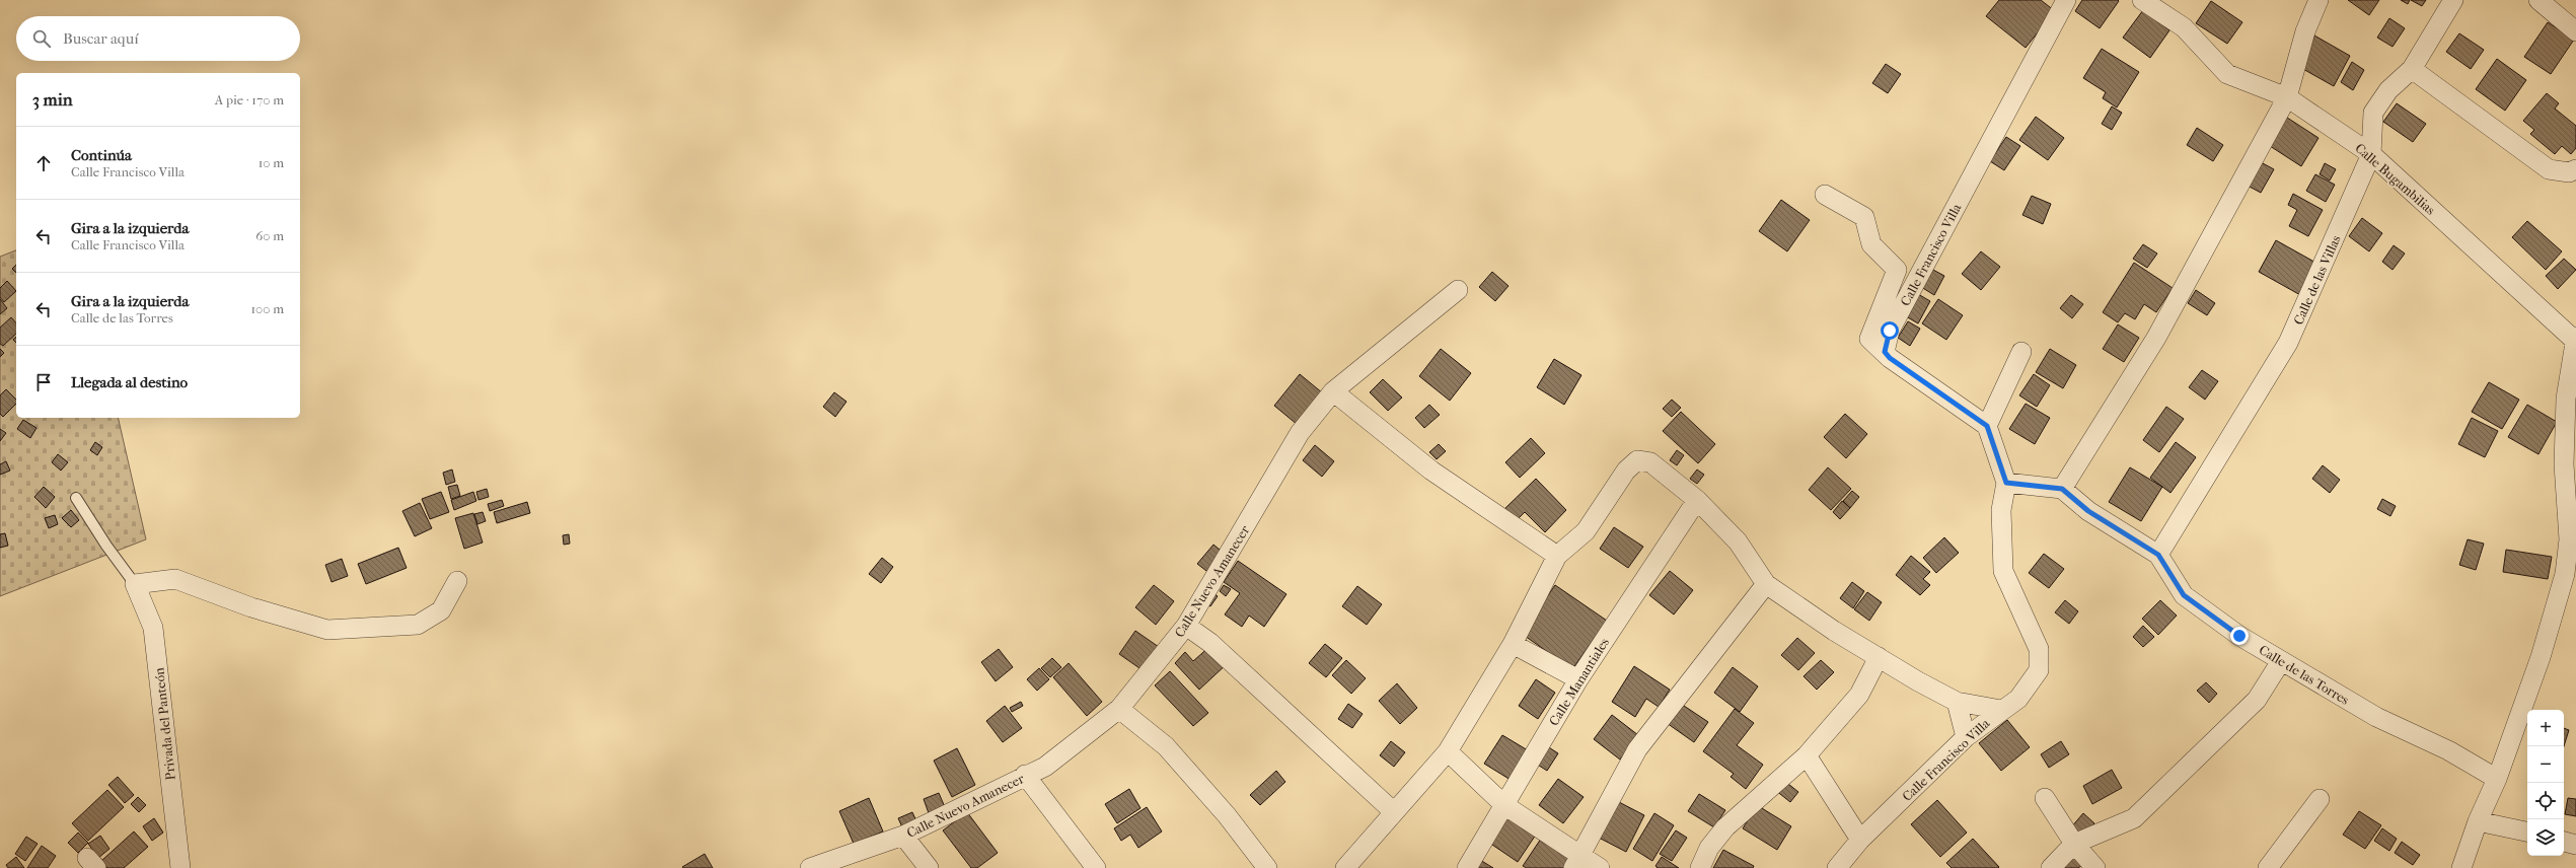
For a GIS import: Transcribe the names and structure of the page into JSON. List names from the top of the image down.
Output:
{
  "streets": {
    "street": [
      "Calle Bugambilias",
      "Calle Francisco Villa",
      "Calle de las Villas",
      "Calle Nuevo Amanecer",
      "Calle de las Torres",
      "Calle Manantiales",
      "Privada del Panteón"
    ]
  },
  "crossings": [
    ["Calle Bugambilias", "Calle de las Villas"],
    ["Calle de las Villas", "Calle de las Torres"]
  ],
  "page": {
    "search": "Buscar aquí",
    "heading": ["3 min", "A pie · 170 m"],
    "list": [
      ["Continúa", "Calle Francisco Villa", "10 m"],
      ["Gira a la izquierda", "Calle Francisco Villa", "60 m"],
      ["Gira a la izquierda", "Calle de las Torres", "100 m"],
      "Llegada al destino"
    ],
    "map_buttons": ["+", "−"]
  }
}
